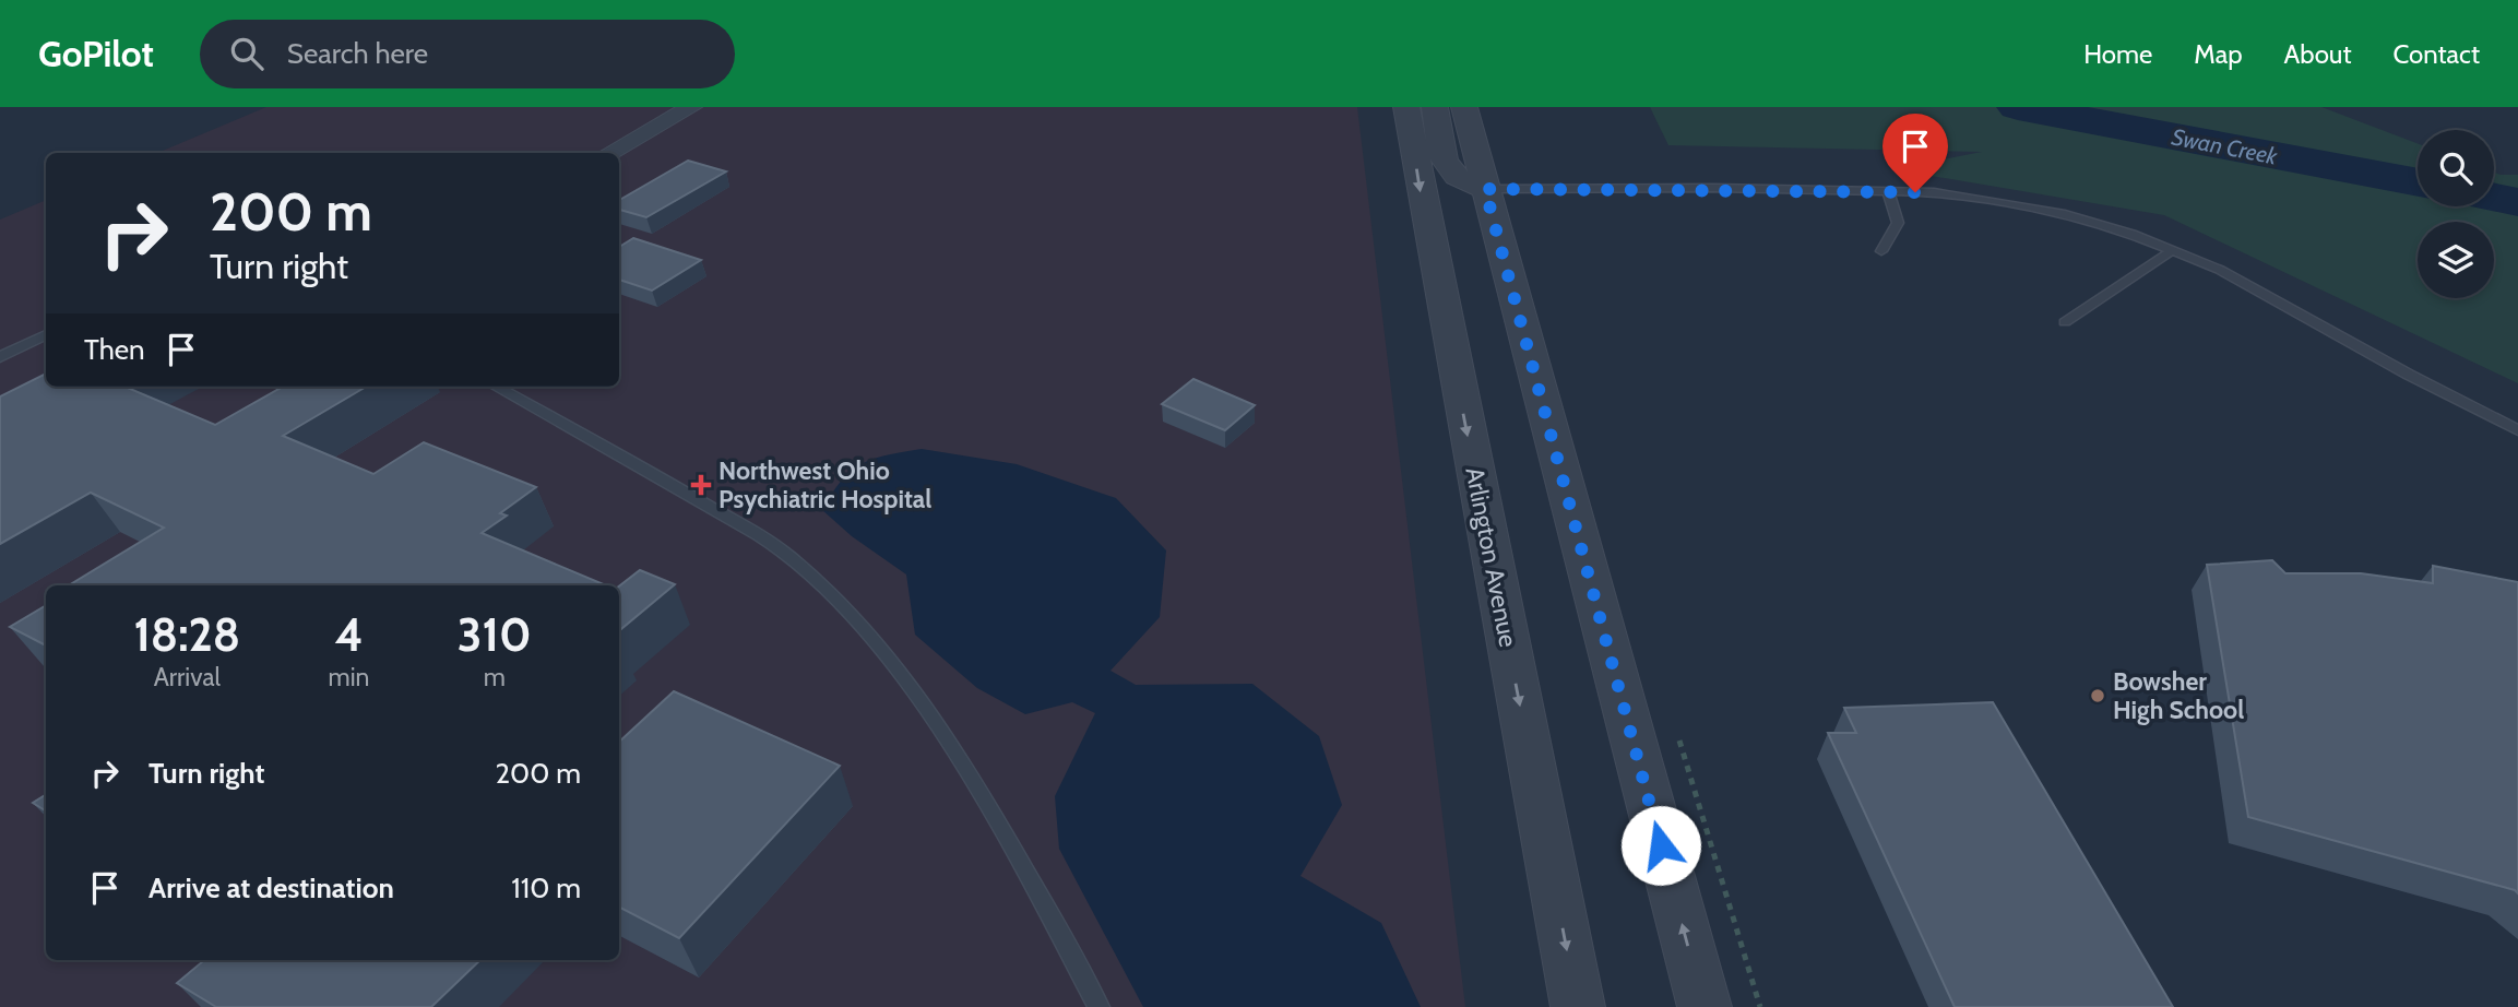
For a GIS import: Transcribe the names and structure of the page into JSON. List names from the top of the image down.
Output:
{
  "streets": {
    "street": ["Arlington Avenue"]
  },
  "water": ["Swan Creek"],
  "places": {
    "health": ["Northwest Ohio Psychiatric Hospital"],
    "other": ["Bowsher High School"]
  },
  "page": {
    "header": "GoPilot",
    "search": "Search here",
    "nav": [
      "Home",
      "Map",
      "About",
      "Contact"
    ],
    "turn": ["200 m", "Turn right"],
    "then": "Then",
    "eta": [
      "18:28",
      "Arrival",
      "4",
      "min",
      "310",
      "m"
    ],
    "list": [
      {
        "name": "Turn right",
        "value": "200 m"
      },
      {
        "name": "Arrive at destination",
        "value": "110 m"
      }
    ]
  }
}
